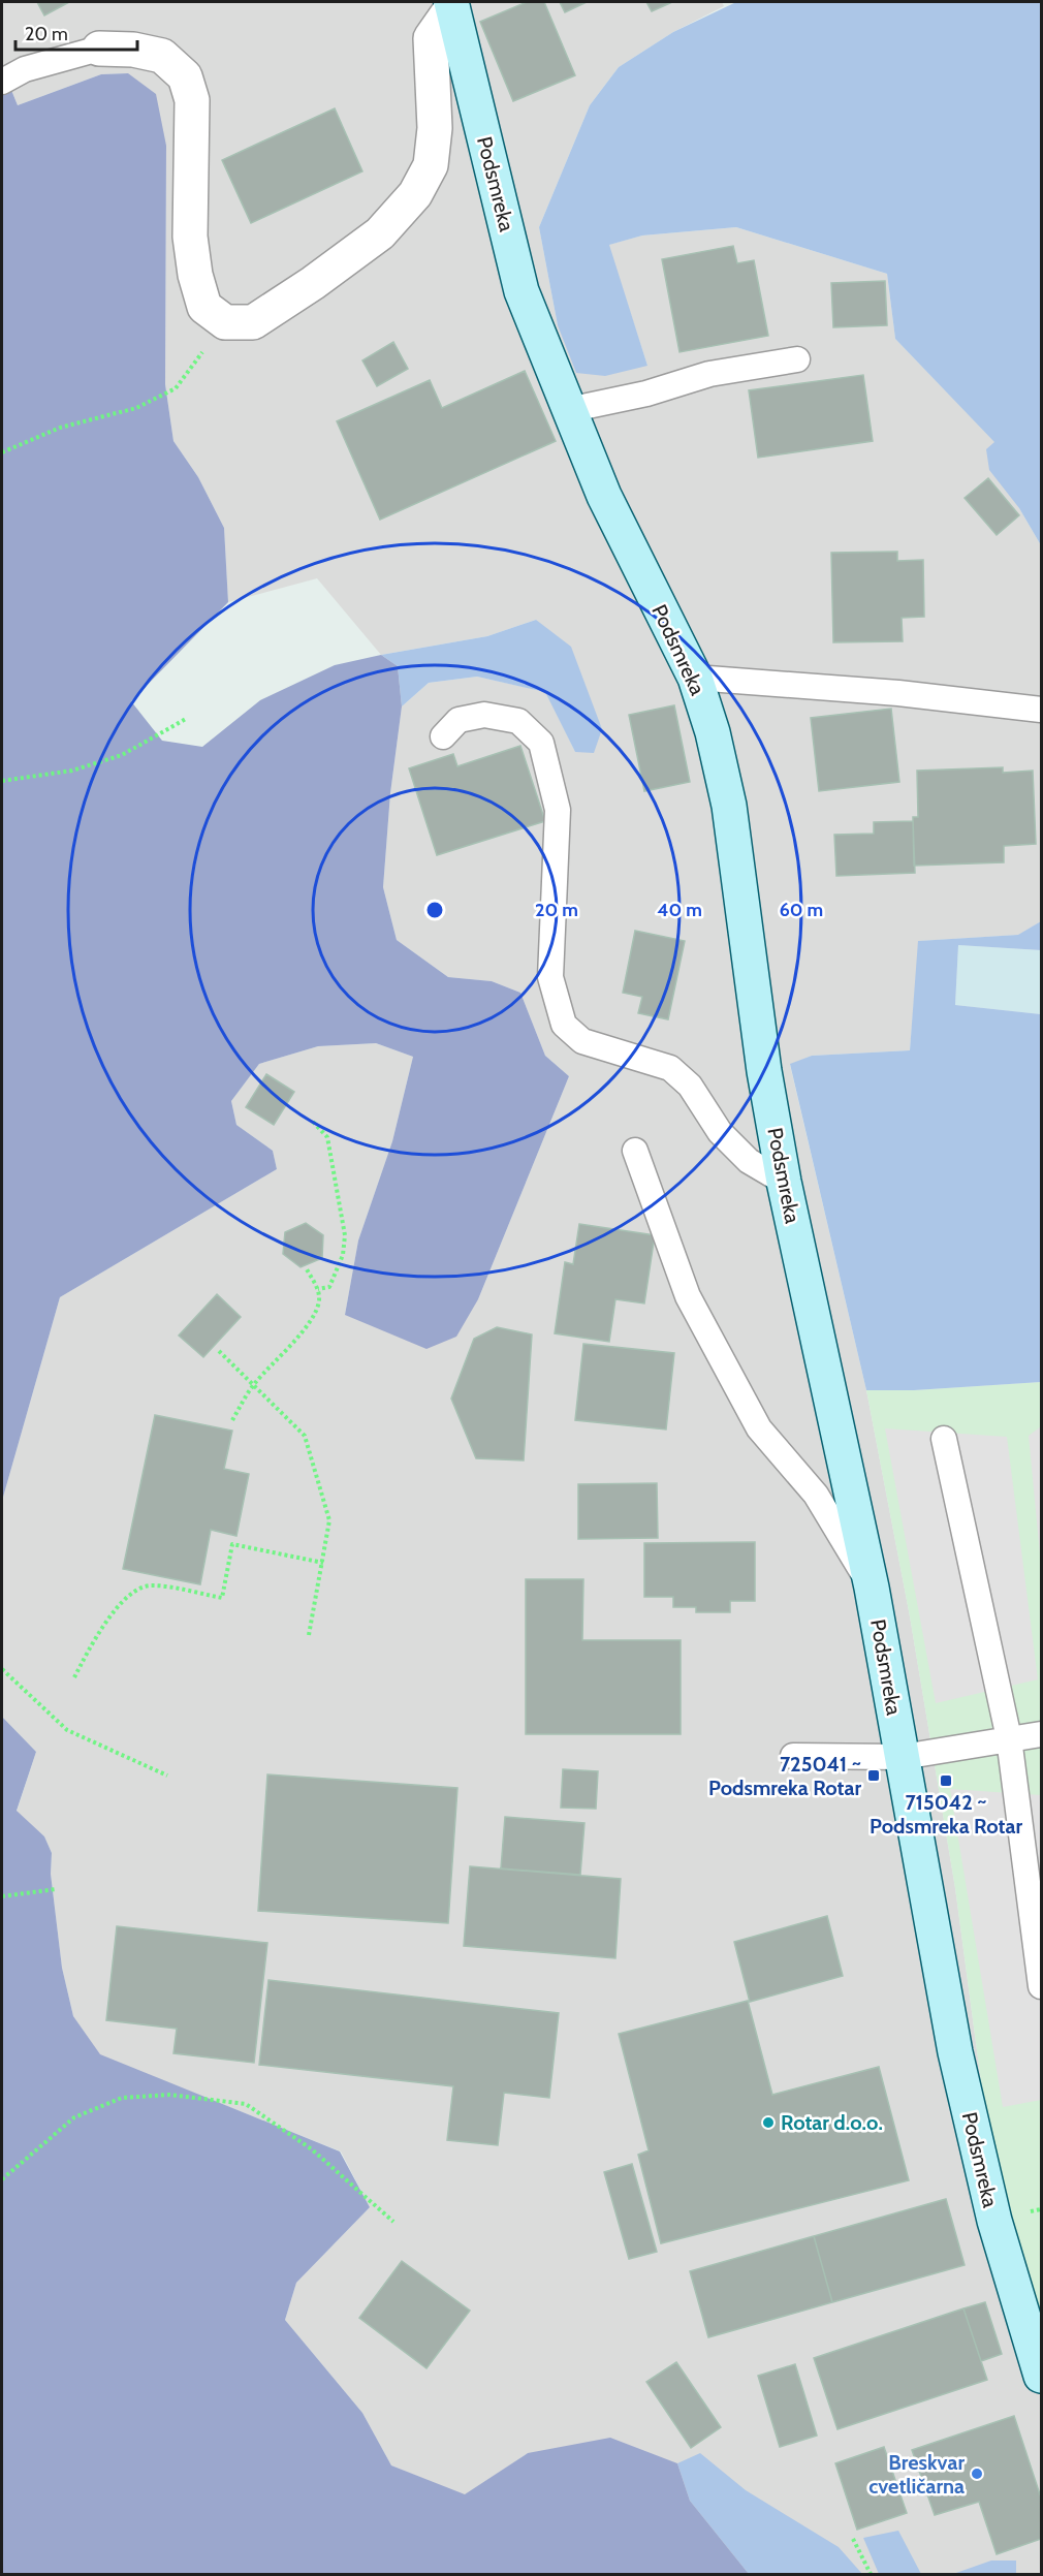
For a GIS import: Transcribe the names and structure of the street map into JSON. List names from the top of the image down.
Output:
{
  "streets": {
    "street": ["Podsmreka"]
  },
  "places": {
    "transit": ["725041 ~ Podsmreka Rotar", "715042 ~ Podsmreka Rotar"],
    "other": ["Rotar d.o.o.", "Breskvar cvetličarna"]
  },
  "scale_bar": "20 m",
  "rings": ["20 m", "40 m", "60 m"]
}
